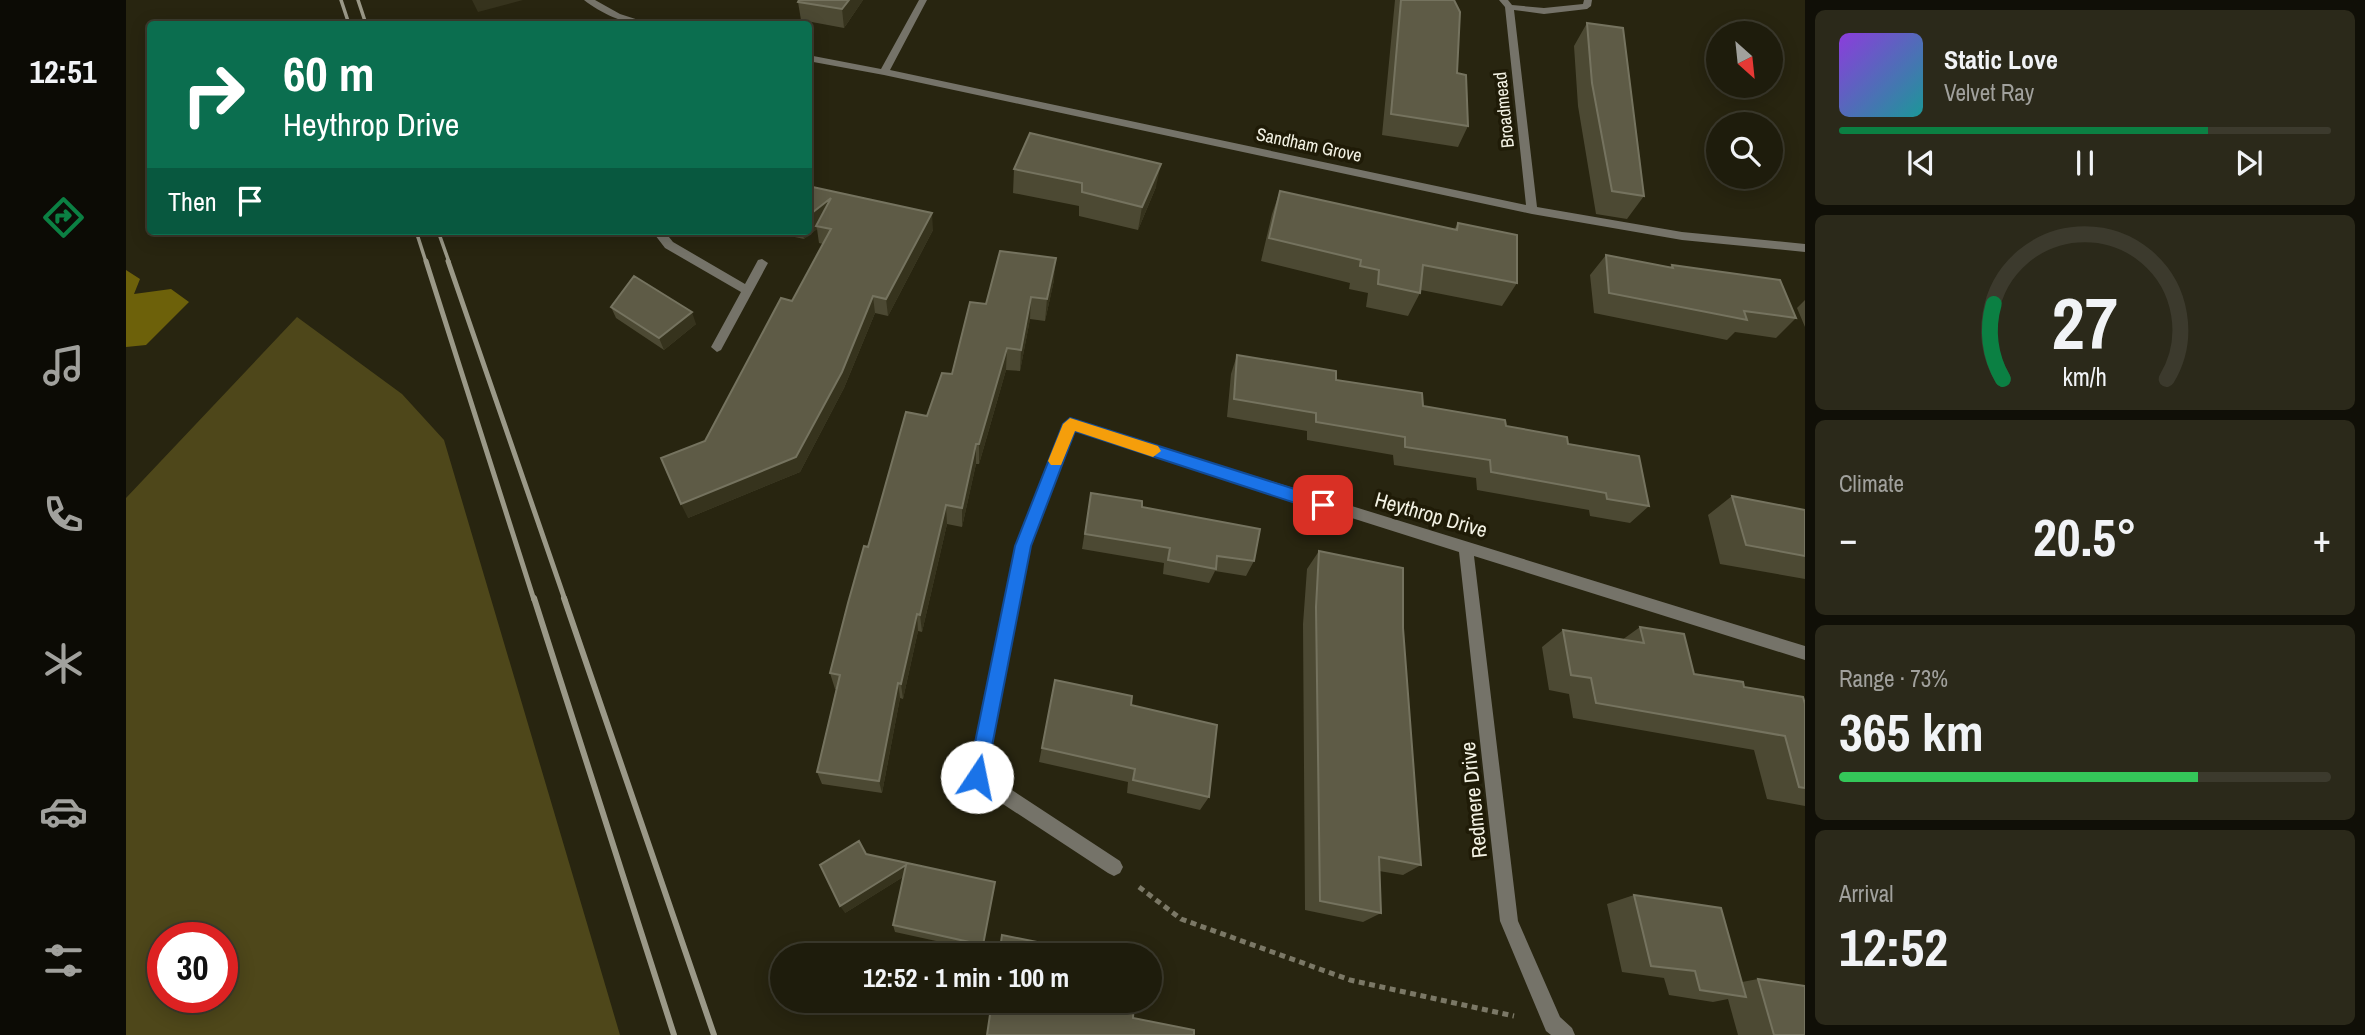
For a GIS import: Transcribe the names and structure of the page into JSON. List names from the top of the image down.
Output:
{
  "streets": {
    "street": [
      "Broadmead",
      "Sandham Grove",
      "Heythrop Drive",
      "Redmere Drive"
    ]
  },
  "crossings": [
    ["Broadmead", "Sandham Grove"],
    ["Heythrop Drive", "Redmere Drive"]
  ],
  "north": "bottom right",
  "page": {
    "tabs": "12:51",
    "turn": ["60 m", "Heythrop Drive"],
    "song": ["Static Love", "Velvet Ray"],
    "then": "Then",
    "tile": [
      "Climate",
      ["Range · 73%", "365 km"],
      ["Arrival", "12:52"]
    ],
    "heat": ["−", "20.5°", "+"],
    "limit": "30",
    "trip": "12:52 · 1 min · 100 m",
    "gauge": ["27", "km/h"]
  }
}
